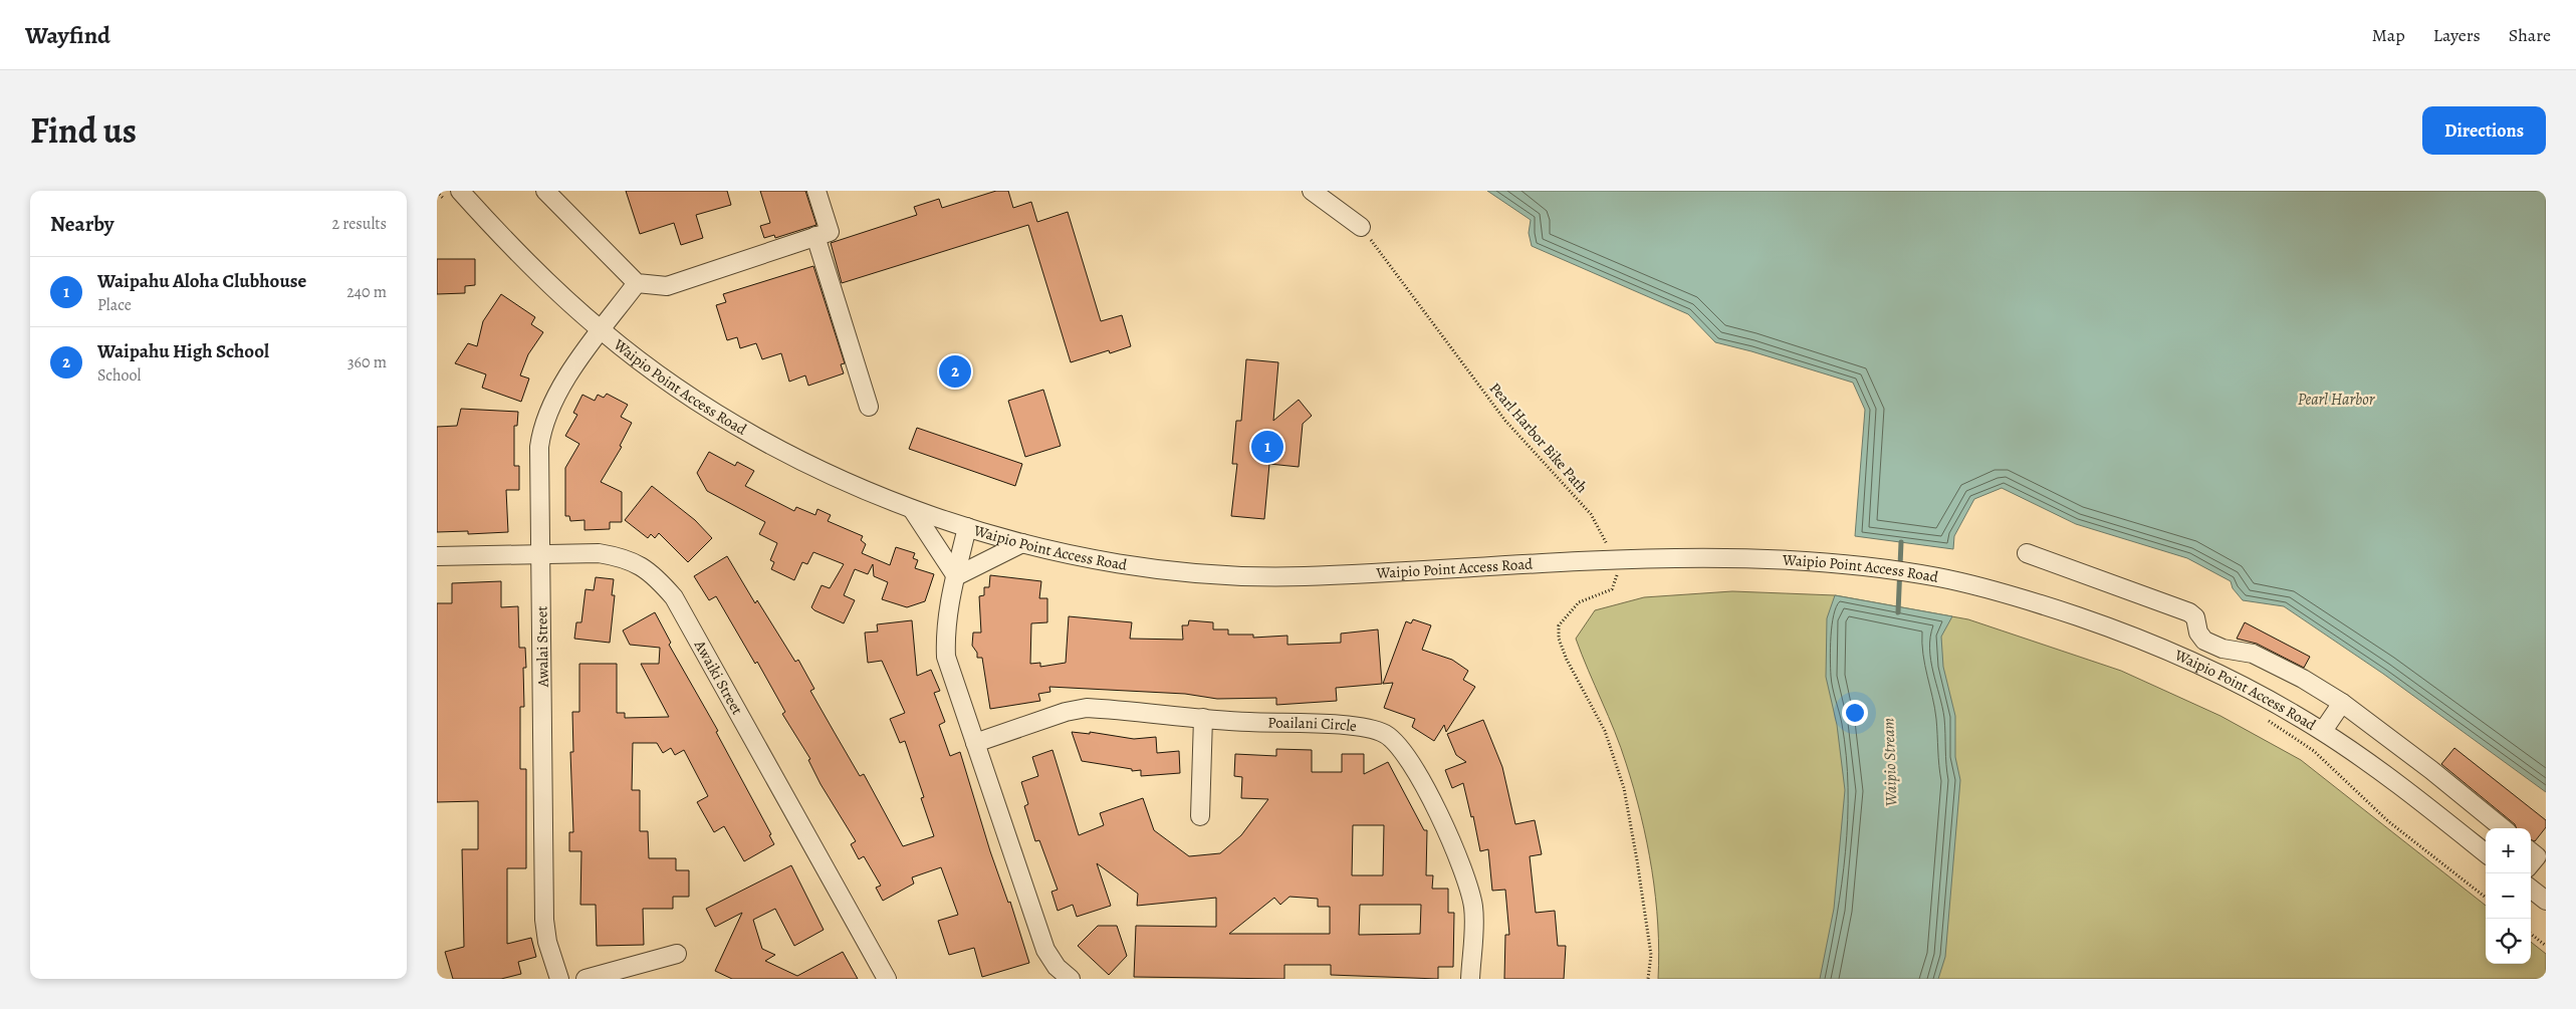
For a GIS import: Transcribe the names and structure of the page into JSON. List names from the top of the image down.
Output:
{
  "streets": {
    "street": [
      "Waipio Point Access Road",
      "Awalai Street",
      "Awaiki Street",
      "Poailani Circle"
    ],
    "path": ["Pearl Harbor Bike Path"]
  },
  "crossings": [
    ["Waipio Point Access Road", "Pearl Harbor Bike Path"],
    ["Waipio Point Access Road", "Awalai Street"],
    ["Awalai Street", "Awaiki Street"]
  ],
  "water": ["Pearl Harbor", "Waipio Stream"],
  "page": {
    "header": "Wayfind",
    "nav": ["Map", "Layers", "Share"],
    "title": "Find us",
    "buttons": "Directions",
    "heading": ["Nearby", "2 results"],
    "list": [
      {
        "mark": "1",
        "name": "Waipahu Aloha Clubhouse",
        "note": "Place",
        "value": "240 m"
      },
      {
        "mark": "2",
        "name": "Waipahu High School",
        "note": "School",
        "value": "360 m"
      }
    ],
    "pins": ["2", "1"],
    "map_buttons": ["+", "−"]
  }
}
